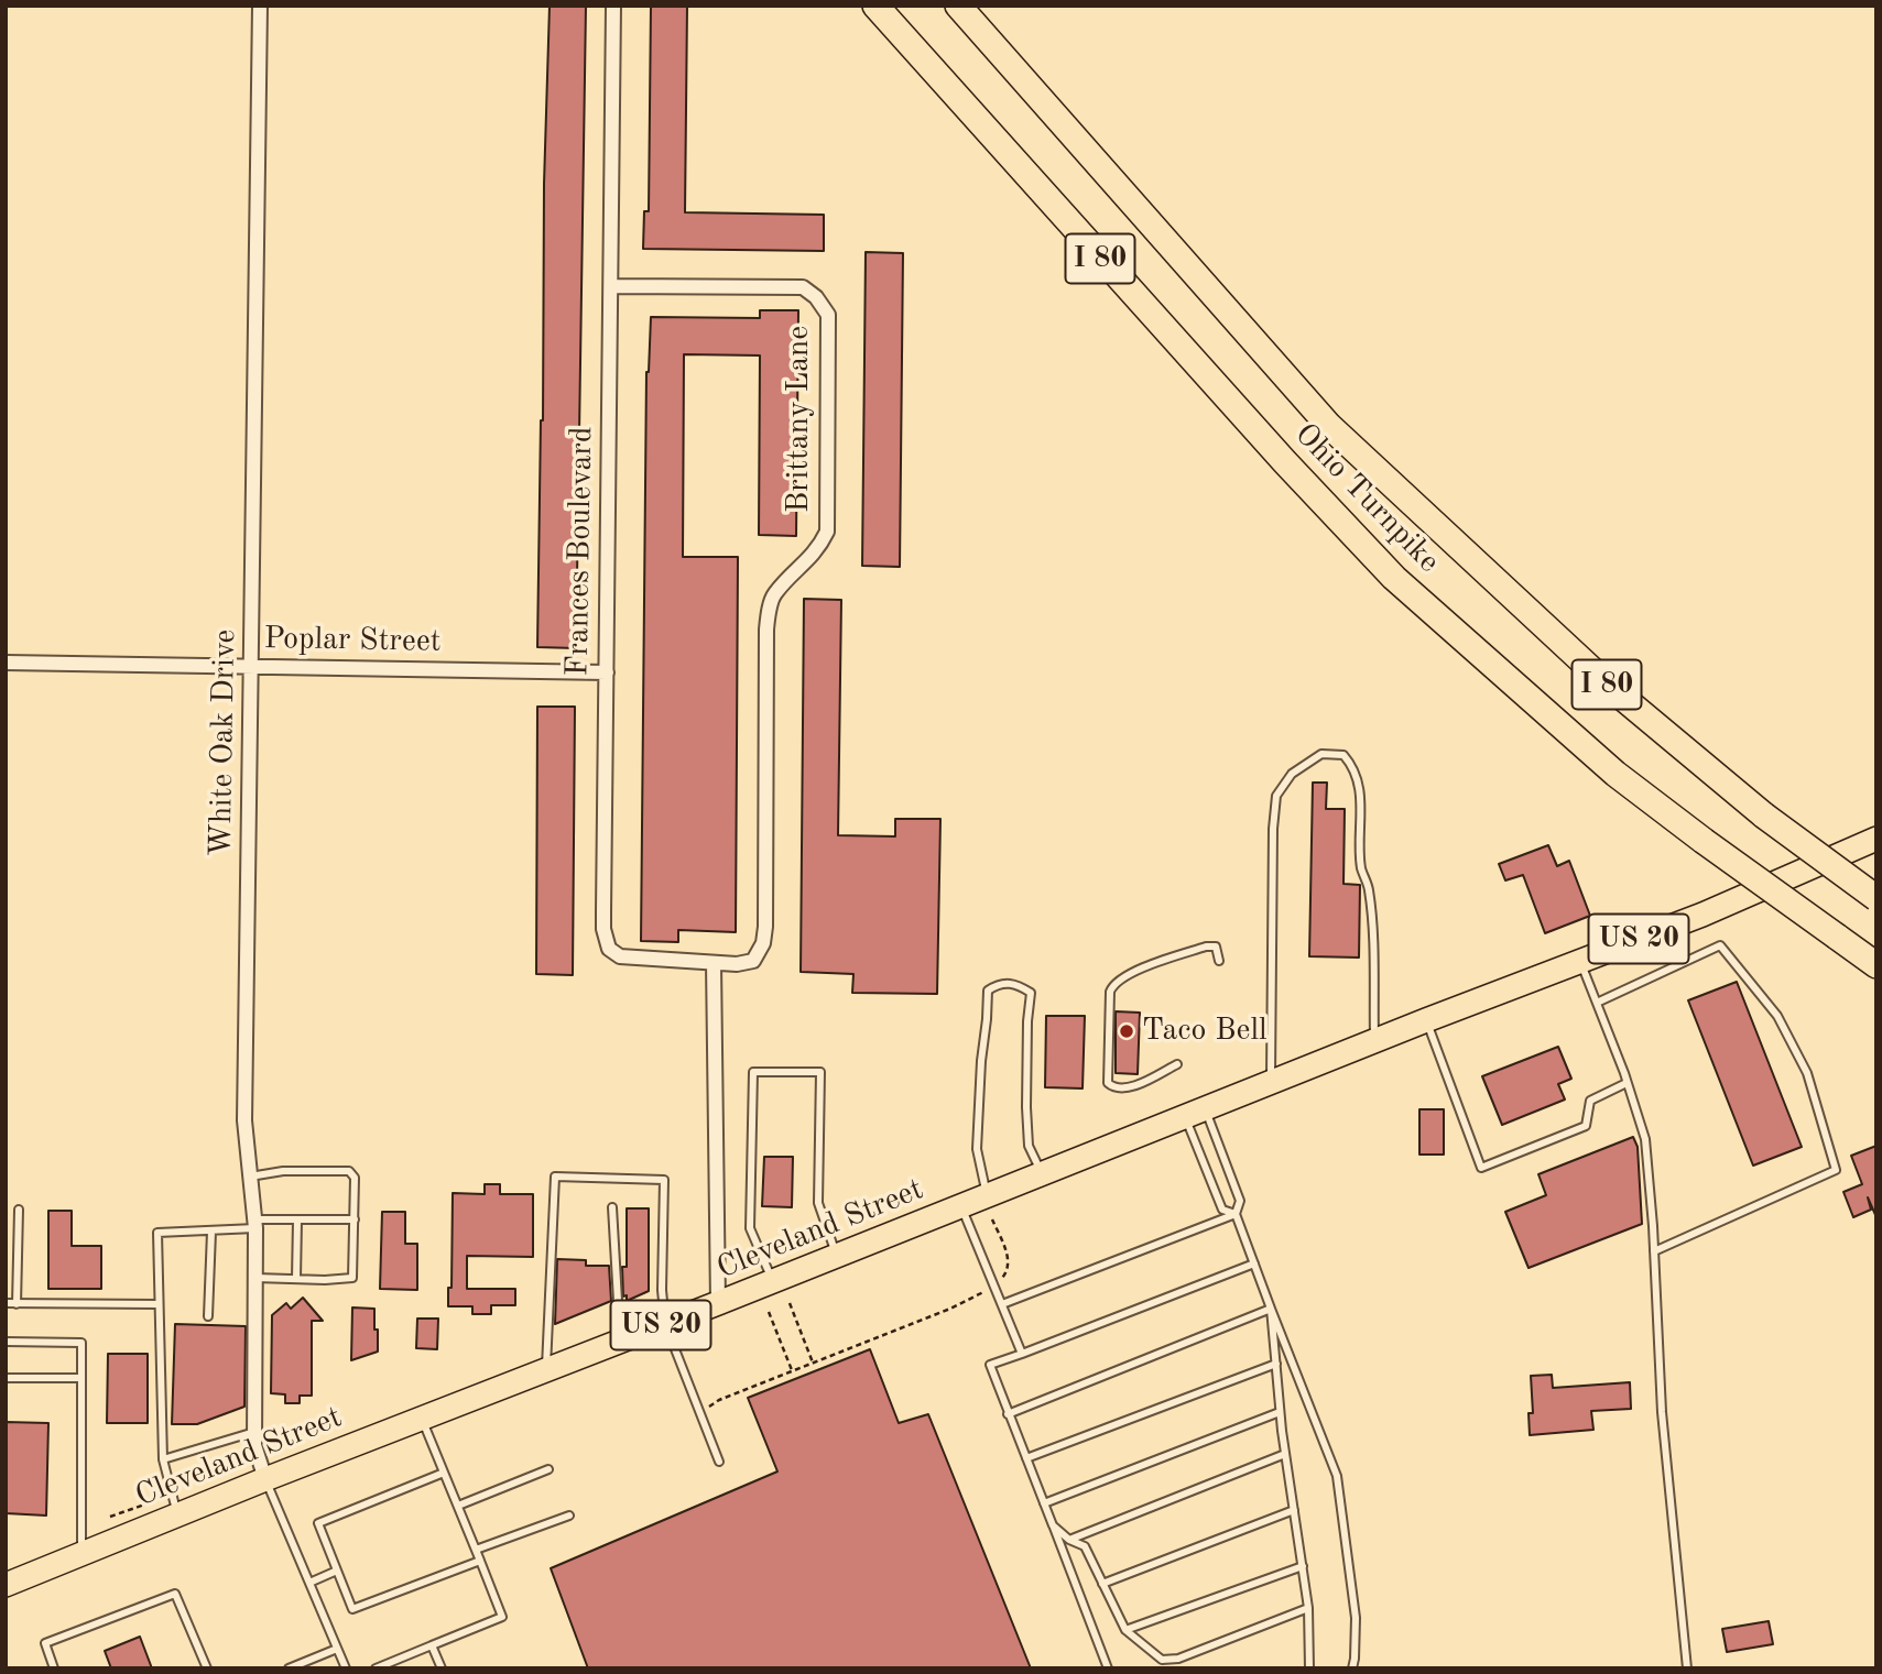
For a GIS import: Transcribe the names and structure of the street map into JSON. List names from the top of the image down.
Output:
{
  "streets": {
    "highway": ["I 80", "Ohio Turnpike"],
    "main road": ["US 20", "Cleveland Street"],
    "street": [
      "Brittany Lane",
      "Frances Boulevard",
      "Poplar Street",
      "White Oak Drive"
    ]
  },
  "crossings": [
    ["Brittany Lane", "Frances Boulevard"],
    ["Frances Boulevard", "Poplar Street"],
    ["Poplar Street", "White Oak Drive"],
    ["White Oak Drive", "Cleveland Street"],
    ["US 20", "Cleveland Street"]
  ],
  "places": ["Taco Bell"]
}
